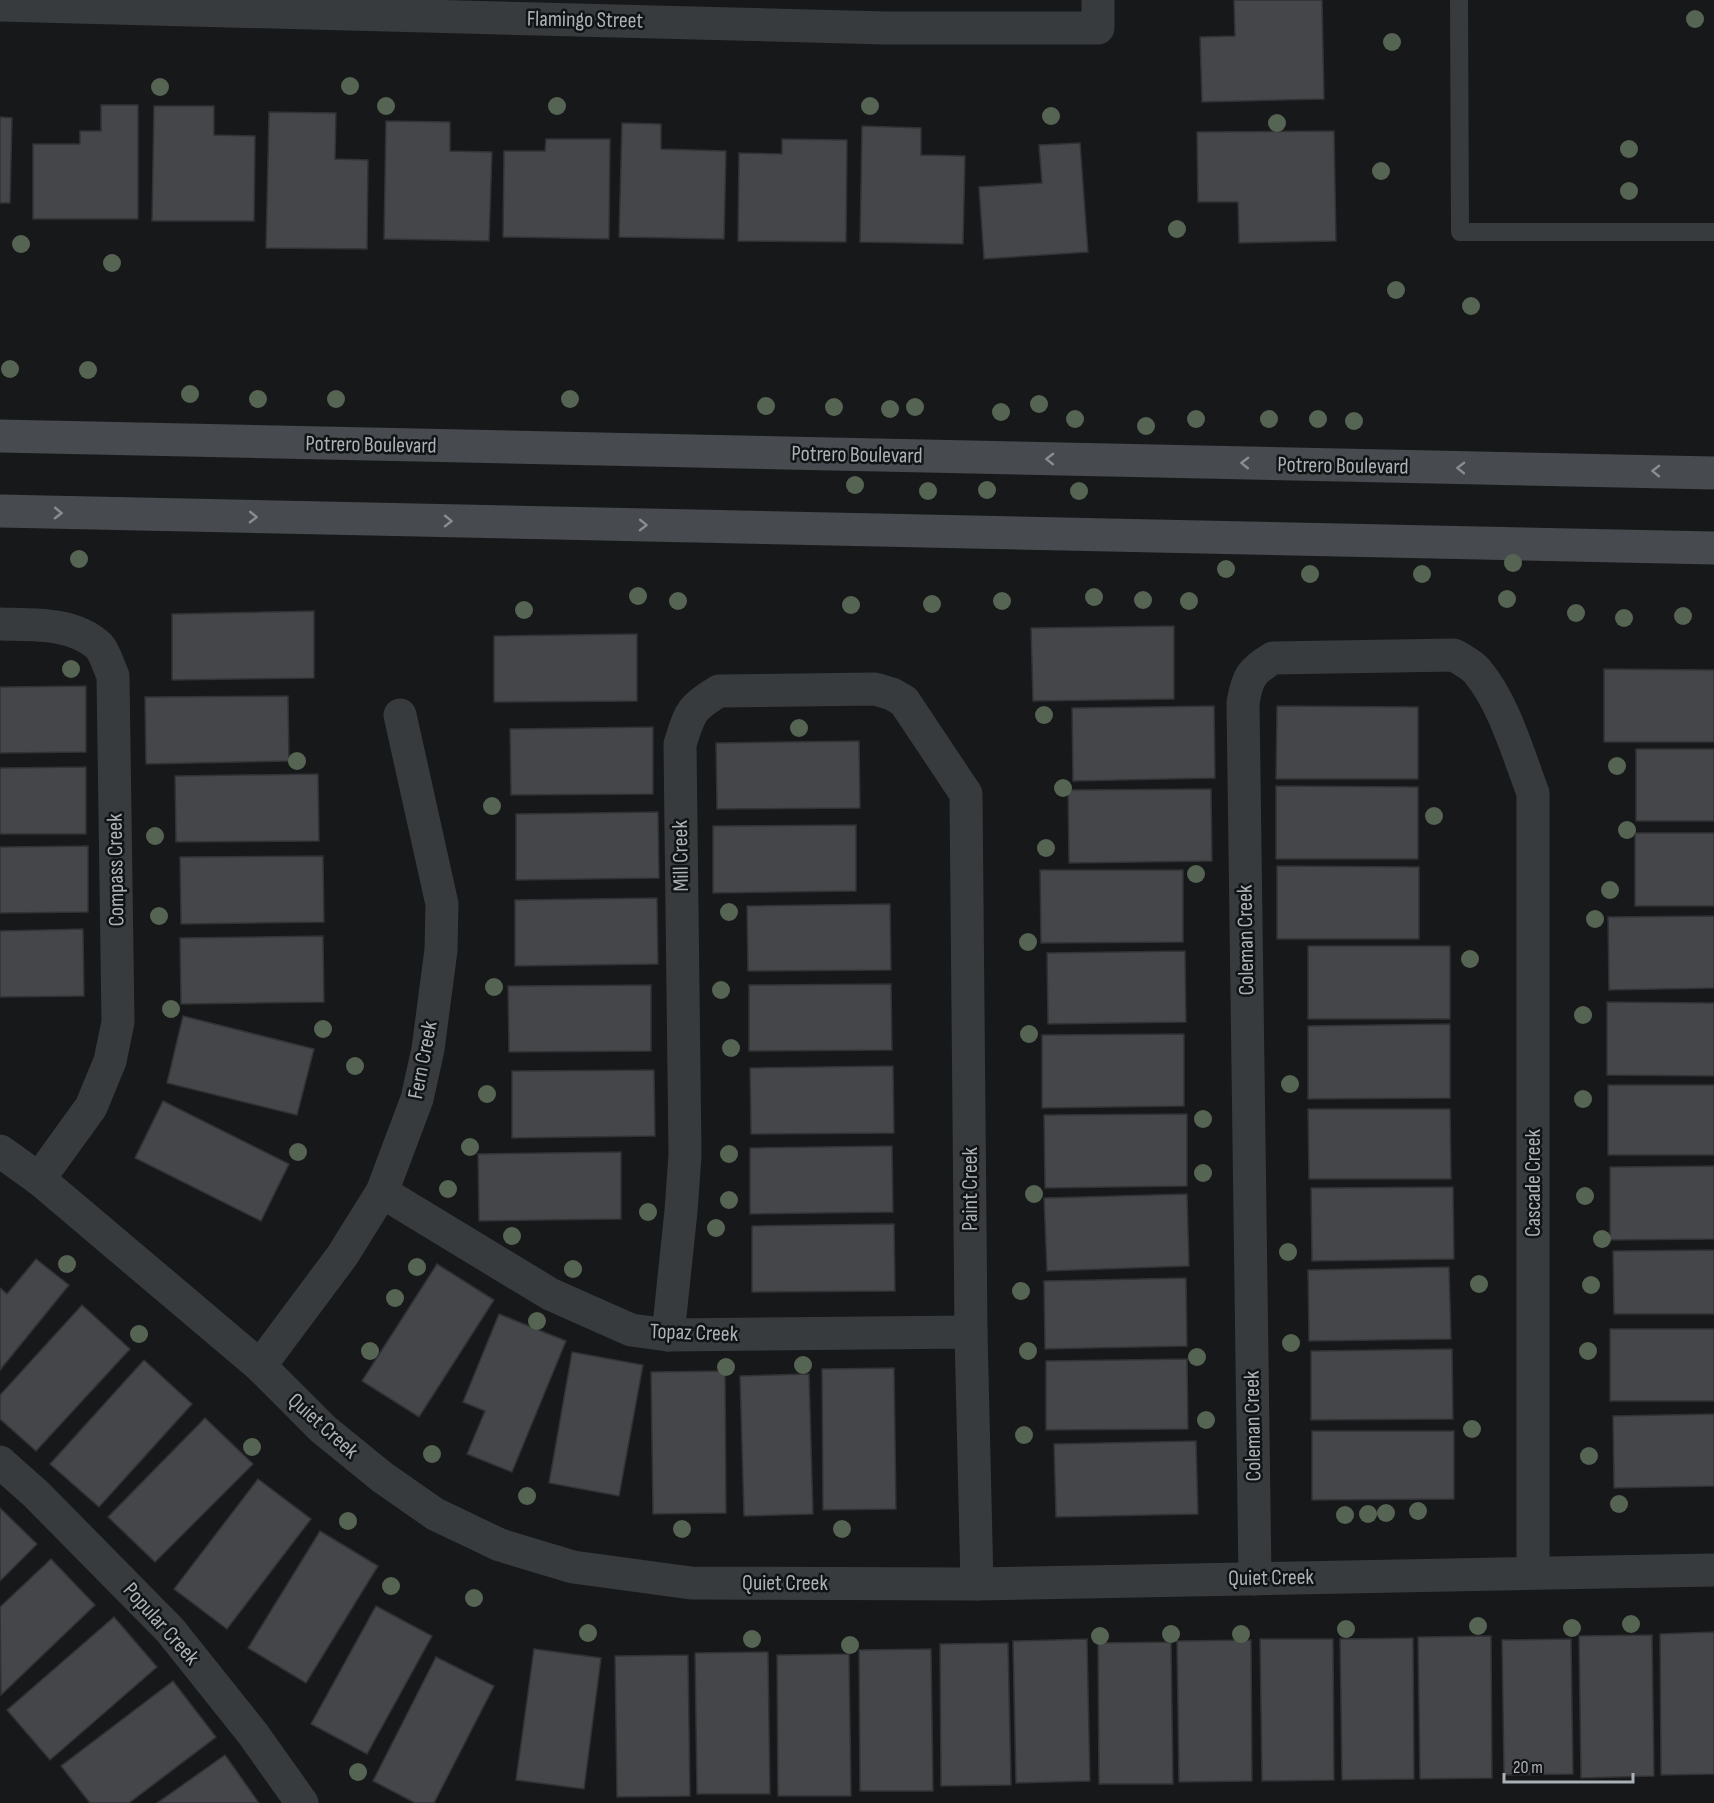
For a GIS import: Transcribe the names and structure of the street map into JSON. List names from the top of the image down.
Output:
{
  "streets": {
    "street": [
      "Flamingo Street",
      "Potrero Boulevard",
      "Mill Creek",
      "Compass Creek",
      "Coleman Creek",
      "Fern Creek",
      "Cascade Creek",
      "Paint Creek",
      "Topaz Creek",
      "Quiet Creek",
      "Popular Creek"
    ]
  },
  "crossings": [
    ["Mill Creek", "Paint Creek"],
    ["Mill Creek", "Topaz Creek"],
    ["Compass Creek", "Quiet Creek"],
    ["Coleman Creek", "Cascade Creek"],
    ["Coleman Creek", "Quiet Creek"],
    ["Fern Creek", "Topaz Creek"],
    ["Fern Creek", "Quiet Creek"],
    ["Cascade Creek", "Quiet Creek"],
    ["Paint Creek", "Topaz Creek"],
    ["Paint Creek", "Quiet Creek"]
  ],
  "scale_bar": "20 m"
}
